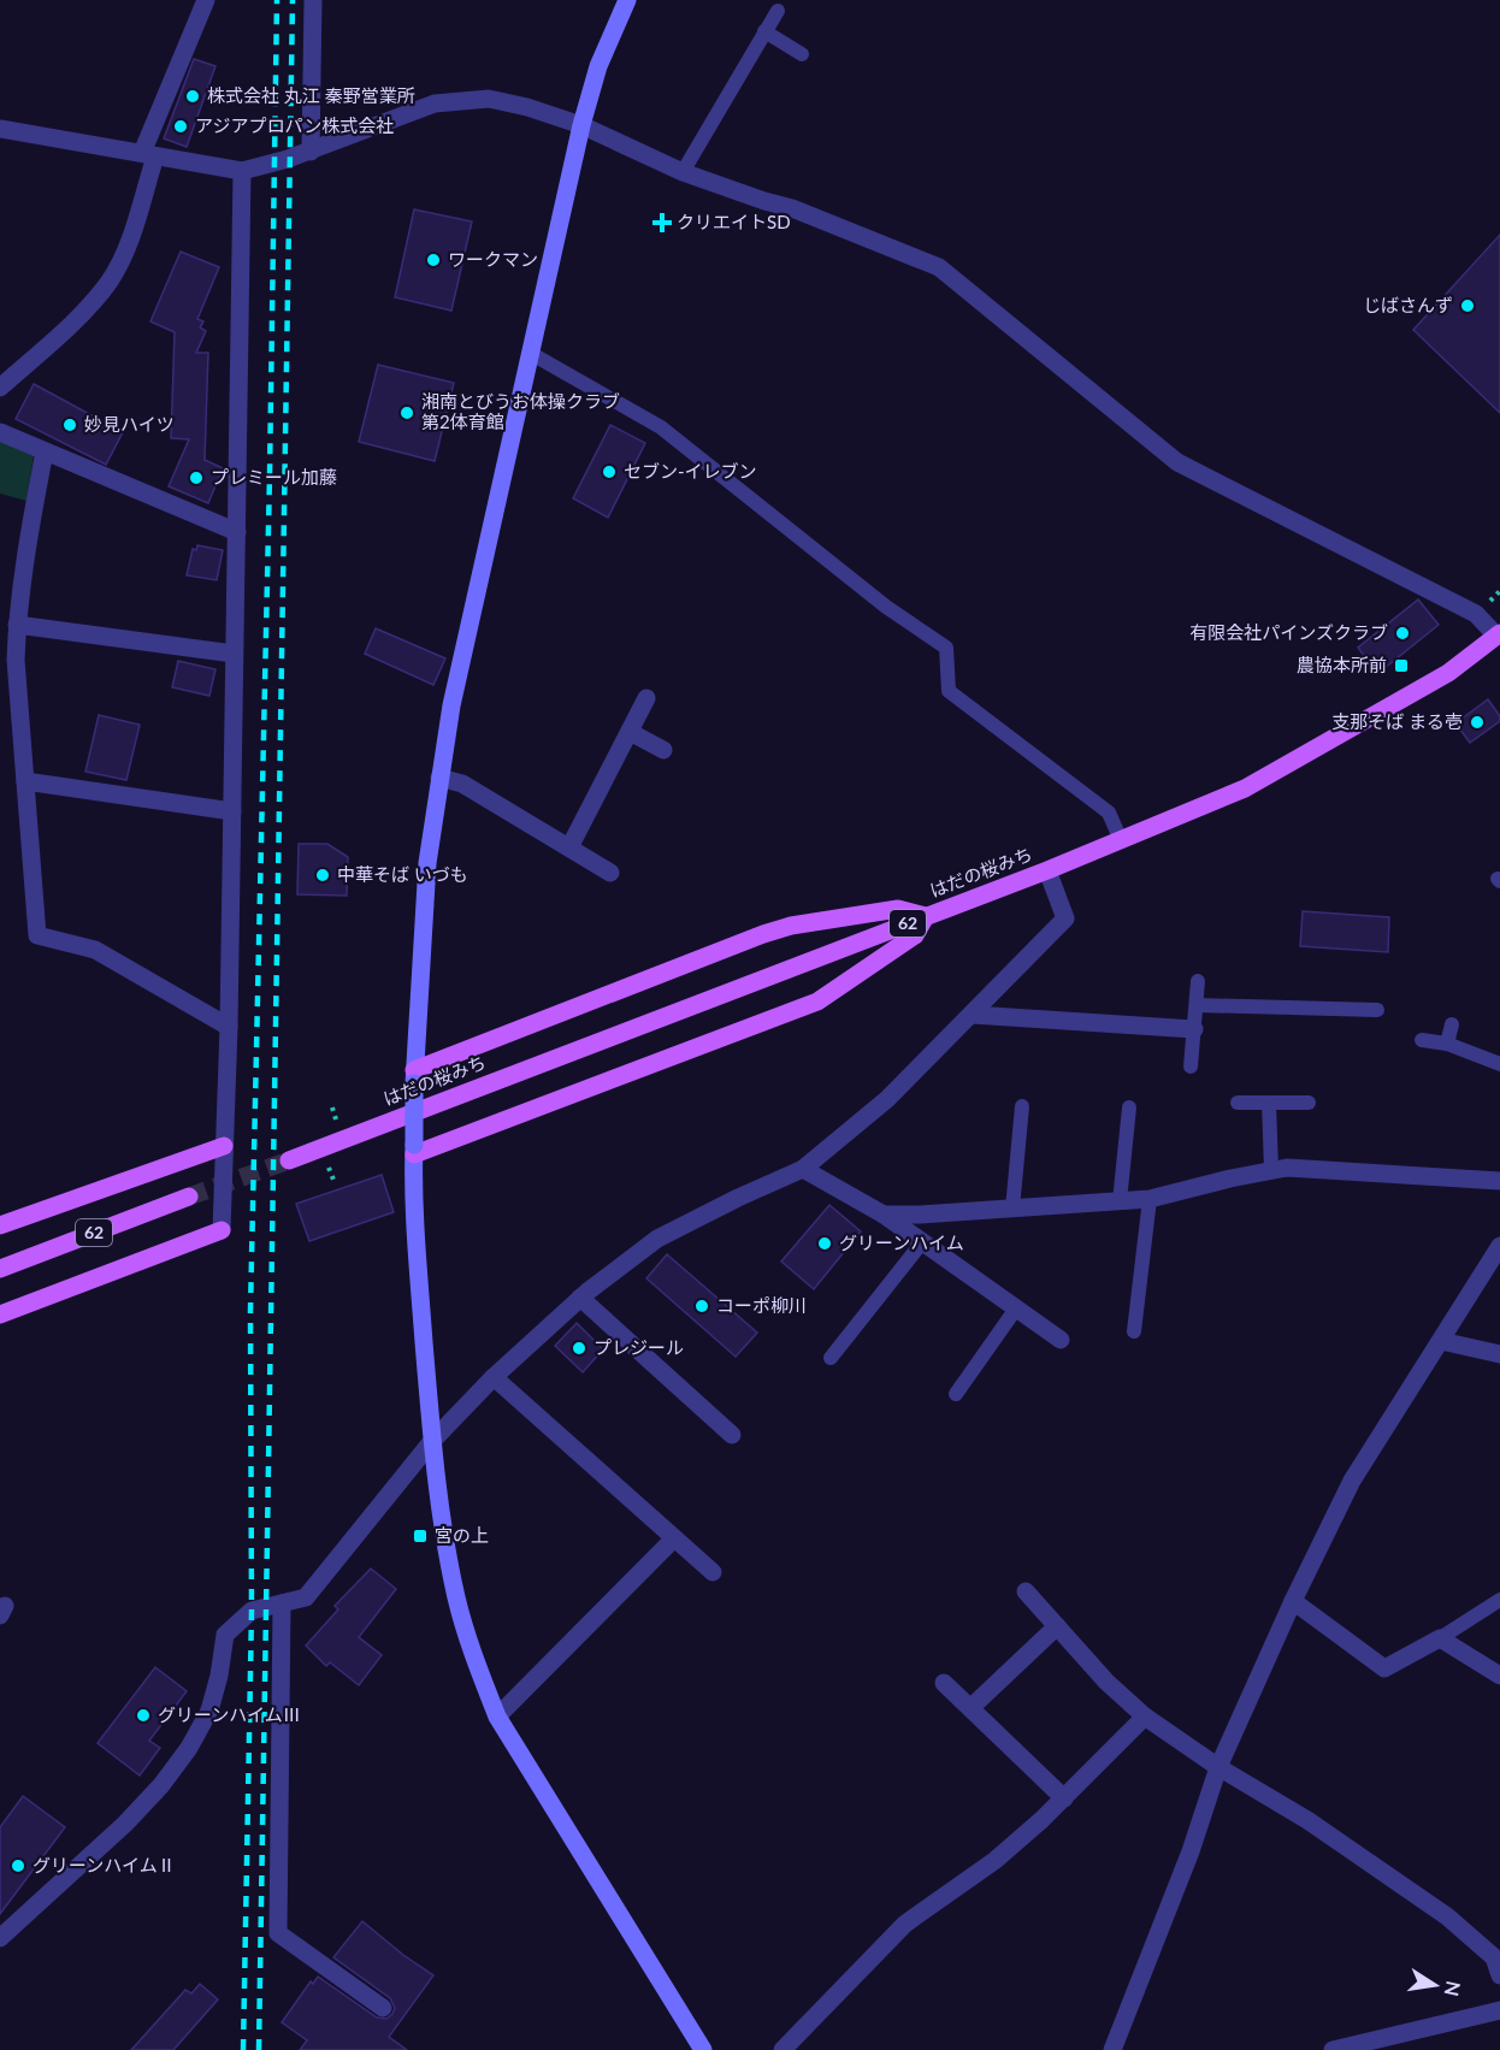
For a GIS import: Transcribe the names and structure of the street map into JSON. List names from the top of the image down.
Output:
{
  "streets": {
    "main road": ["はだの桜みち", "62"]
  },
  "places": {
    "other": [
      "株式会社 丸江 秦野営業所",
      "アジアプロパン株式会社",
      "ワークマン",
      "じばさんず",
      "湘南とびうお体操クラブ 第2体育館",
      "妙見ハイツ",
      "セブン-イレブン",
      "プレミール加藤",
      "有限会社パインズクラブ",
      "支那そば まる壱",
      "中華そば いづも",
      "グリーンハイム",
      "コーポ柳川",
      "プレジール",
      "グリーンハイムⅢ",
      "グリーンハイムⅡ"
    ],
    "health": ["クリエイトSD"],
    "transit": ["農協本所前", "宮の上"]
  },
  "north": "right"
}
